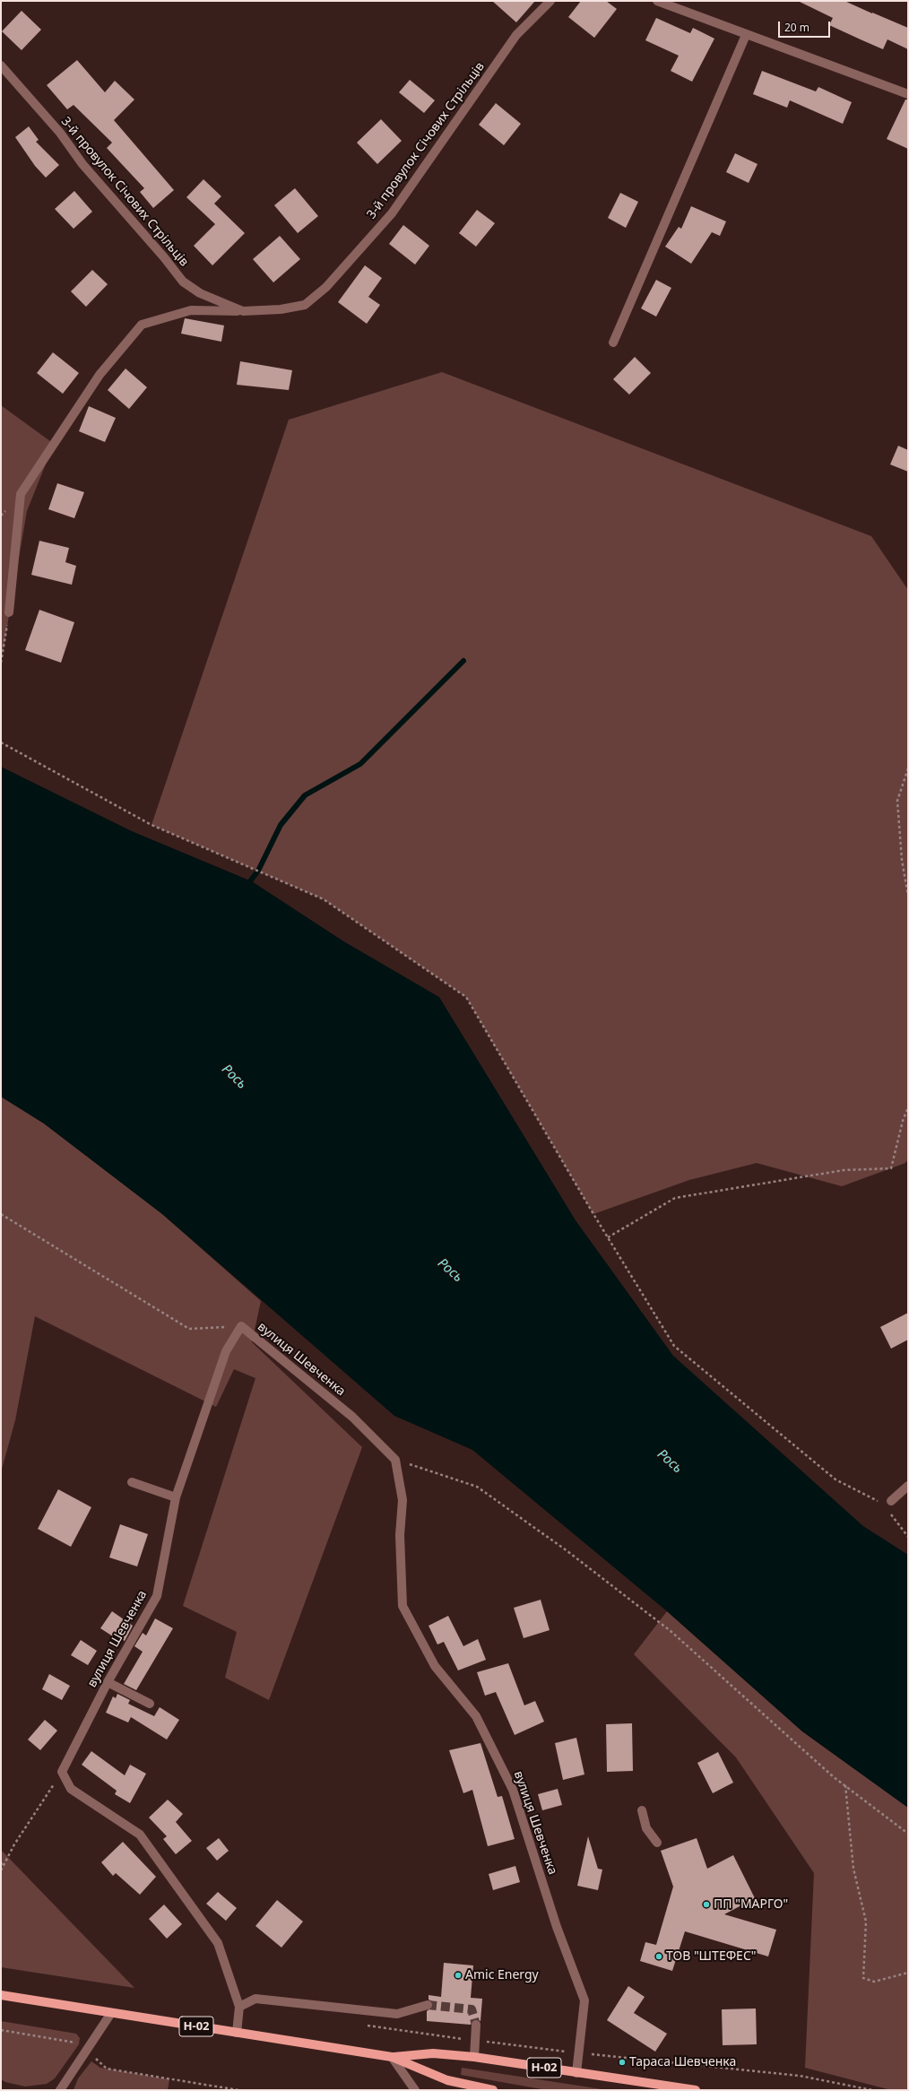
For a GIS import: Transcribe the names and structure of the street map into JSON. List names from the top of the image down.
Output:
{
  "streets": {
    "main road": ["Н-02"],
    "street": ["3-й провулок Січових Стрільців", "вулиця Шевченка"]
  },
  "crossings": [
    ["вулиця Шевченка", "Н-02"]
  ],
  "water": ["Рось"],
  "places": [
    "ПП \"МАРГО\"",
    "ТОВ \"ШТЕФЕС\"",
    "Amic Energy",
    "Тараса Шевченка"
  ],
  "scale_bar": "20 m"
}
